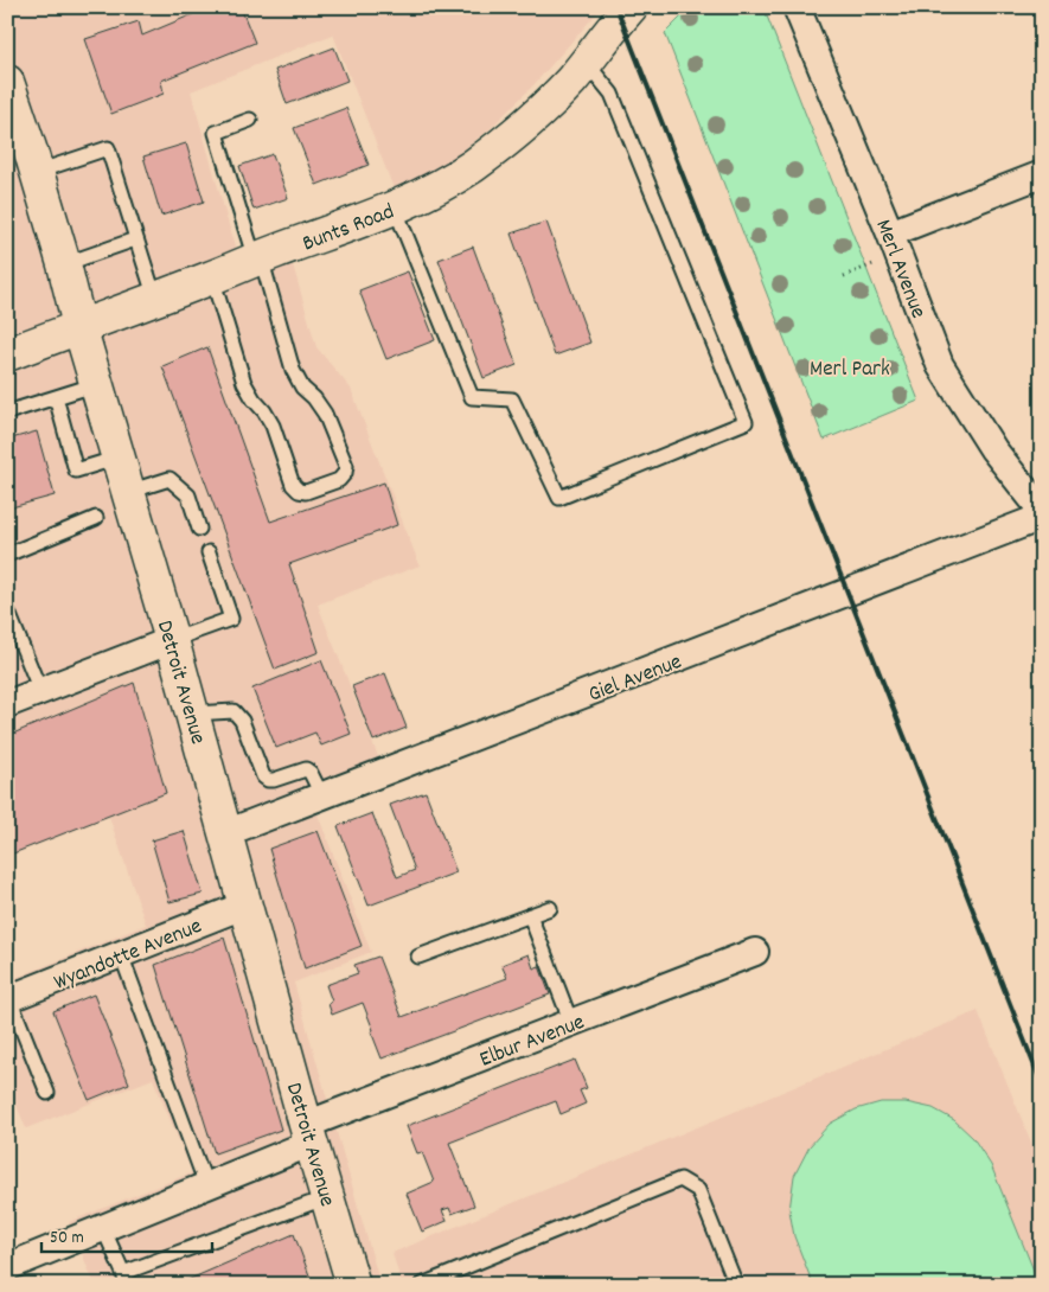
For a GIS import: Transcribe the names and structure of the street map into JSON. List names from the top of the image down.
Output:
{
  "streets": {
    "main road": ["Bunts Road", "Detroit Avenue"],
    "street": [
      "Merl Avenue",
      "Giel Avenue",
      "Wyandotte Avenue",
      "Elbur Avenue"
    ]
  },
  "crossings": [
    ["Bunts Road", "Detroit Avenue"],
    ["Giel Avenue", "Detroit Avenue"],
    ["Detroit Avenue", "Wyandotte Avenue"],
    ["Detroit Avenue", "Elbur Avenue"]
  ],
  "parks": ["Merl Park"],
  "scale_bar": "50 m"
}
